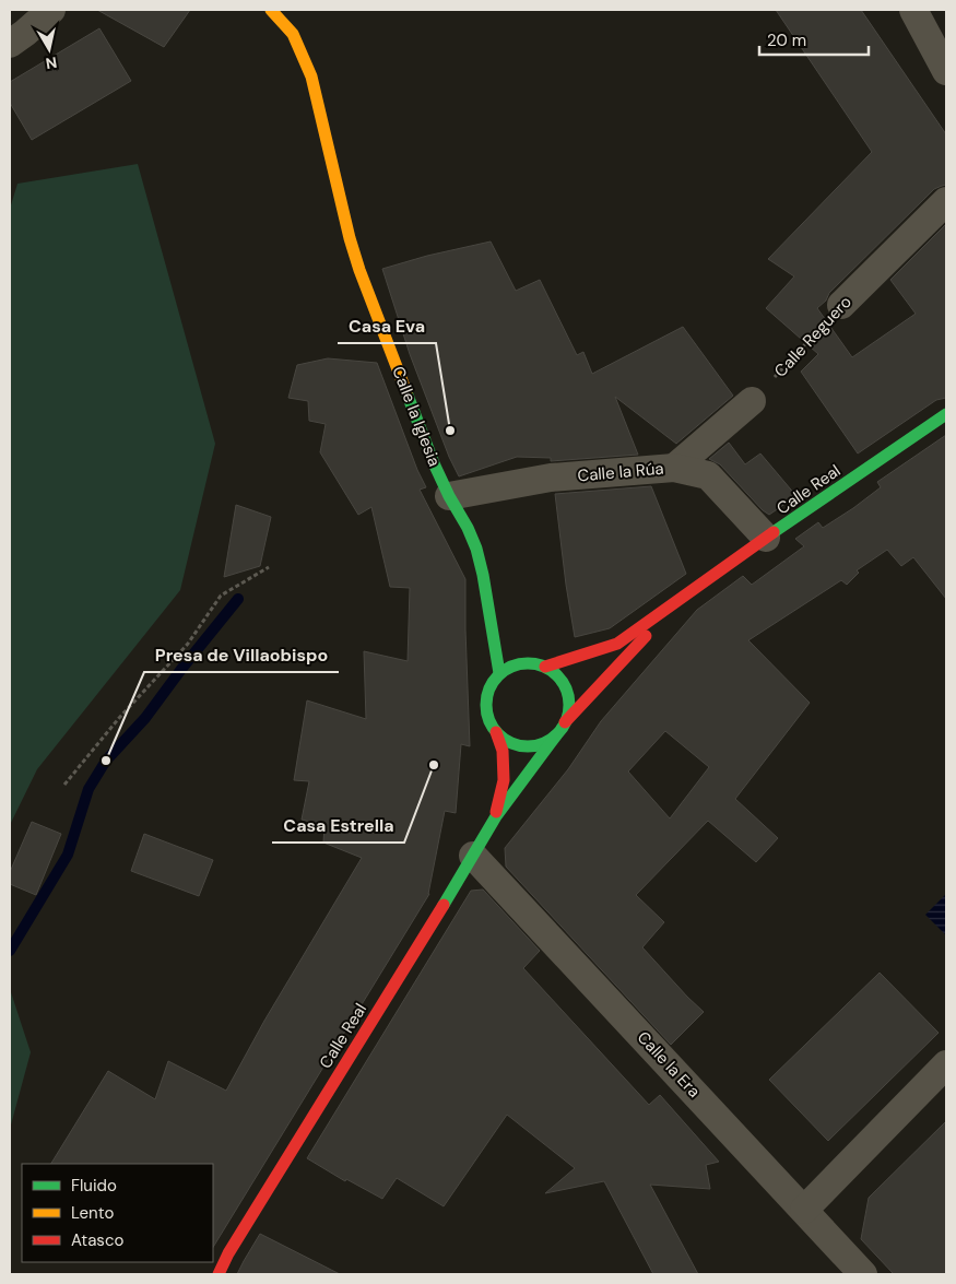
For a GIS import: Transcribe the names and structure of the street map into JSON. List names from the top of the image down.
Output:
{
  "streets": {
    "street": [
      "Calle Reguero",
      "Calle la Iglesia",
      "Calle la Rúa",
      "Calle Real",
      "Calle la Era"
    ]
  },
  "crossings": [
    ["Calle la Iglesia", "Calle la Rúa"],
    ["Calle la Iglesia", "Calle Real"],
    ["Calle la Rúa", "Calle Real"],
    ["Calle Real", "Calle la Era"]
  ],
  "places": ["Casa Eva", "Presa de Villaobispo", "Casa Estrella"],
  "legend": ["Fluido", "Lento", "Atasco"],
  "scale_bar": "20 m",
  "north": "bottom"
}
